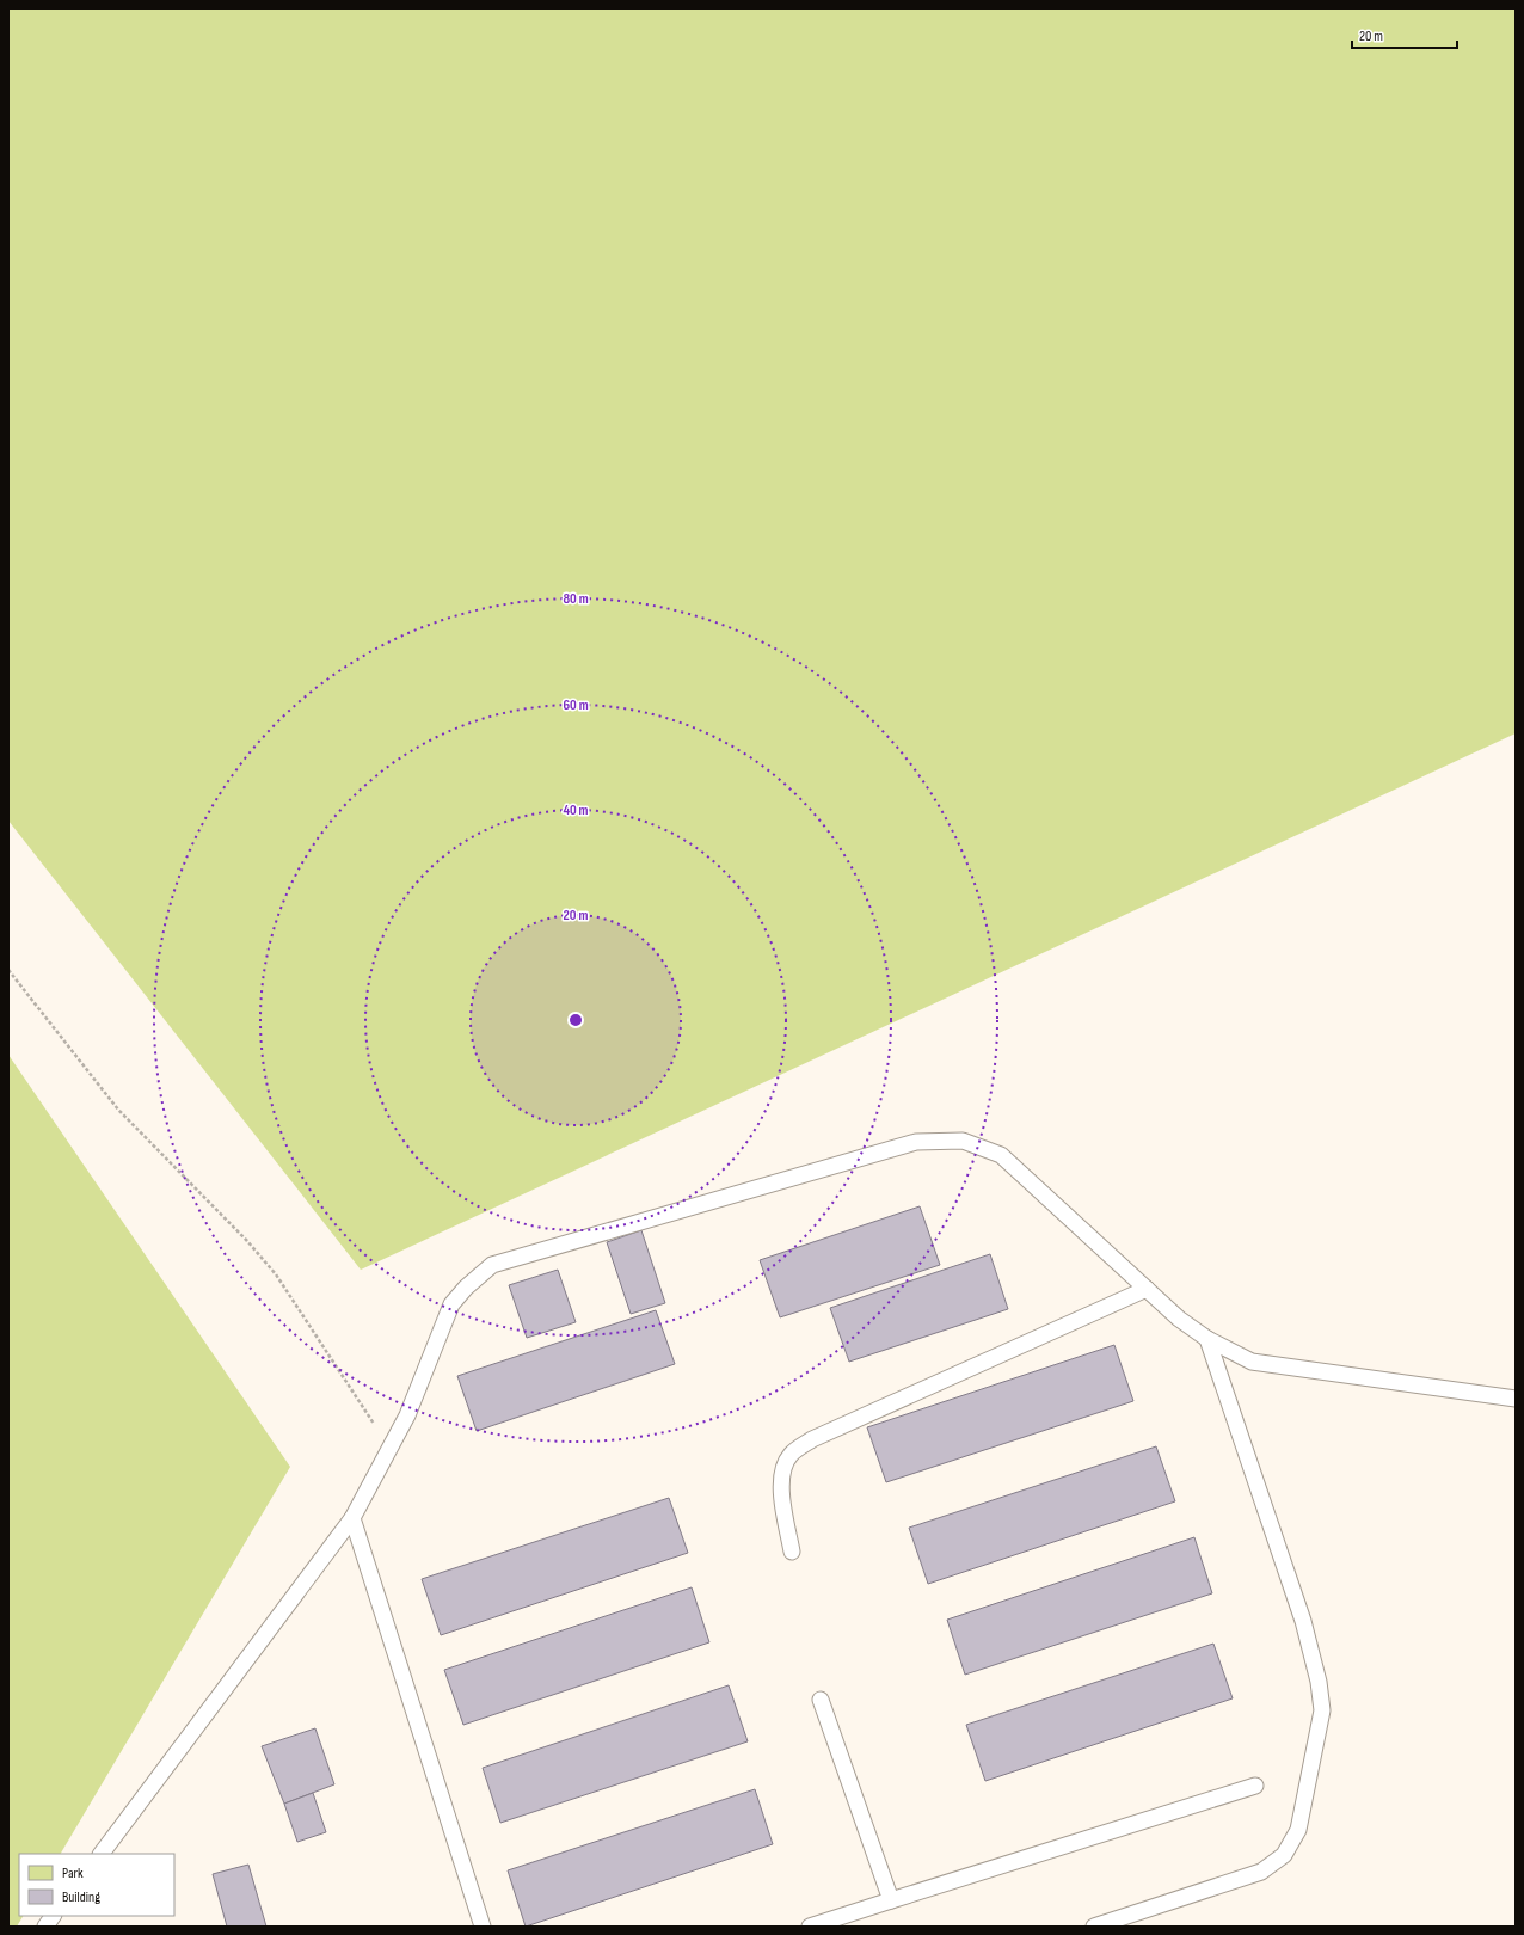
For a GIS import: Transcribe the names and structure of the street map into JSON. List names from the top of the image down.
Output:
{
  "legend": ["Park", "Building"],
  "scale_bar": "20 m",
  "rings": [
    "80 m",
    "60 m",
    "40 m",
    "20 m"
  ]
}
